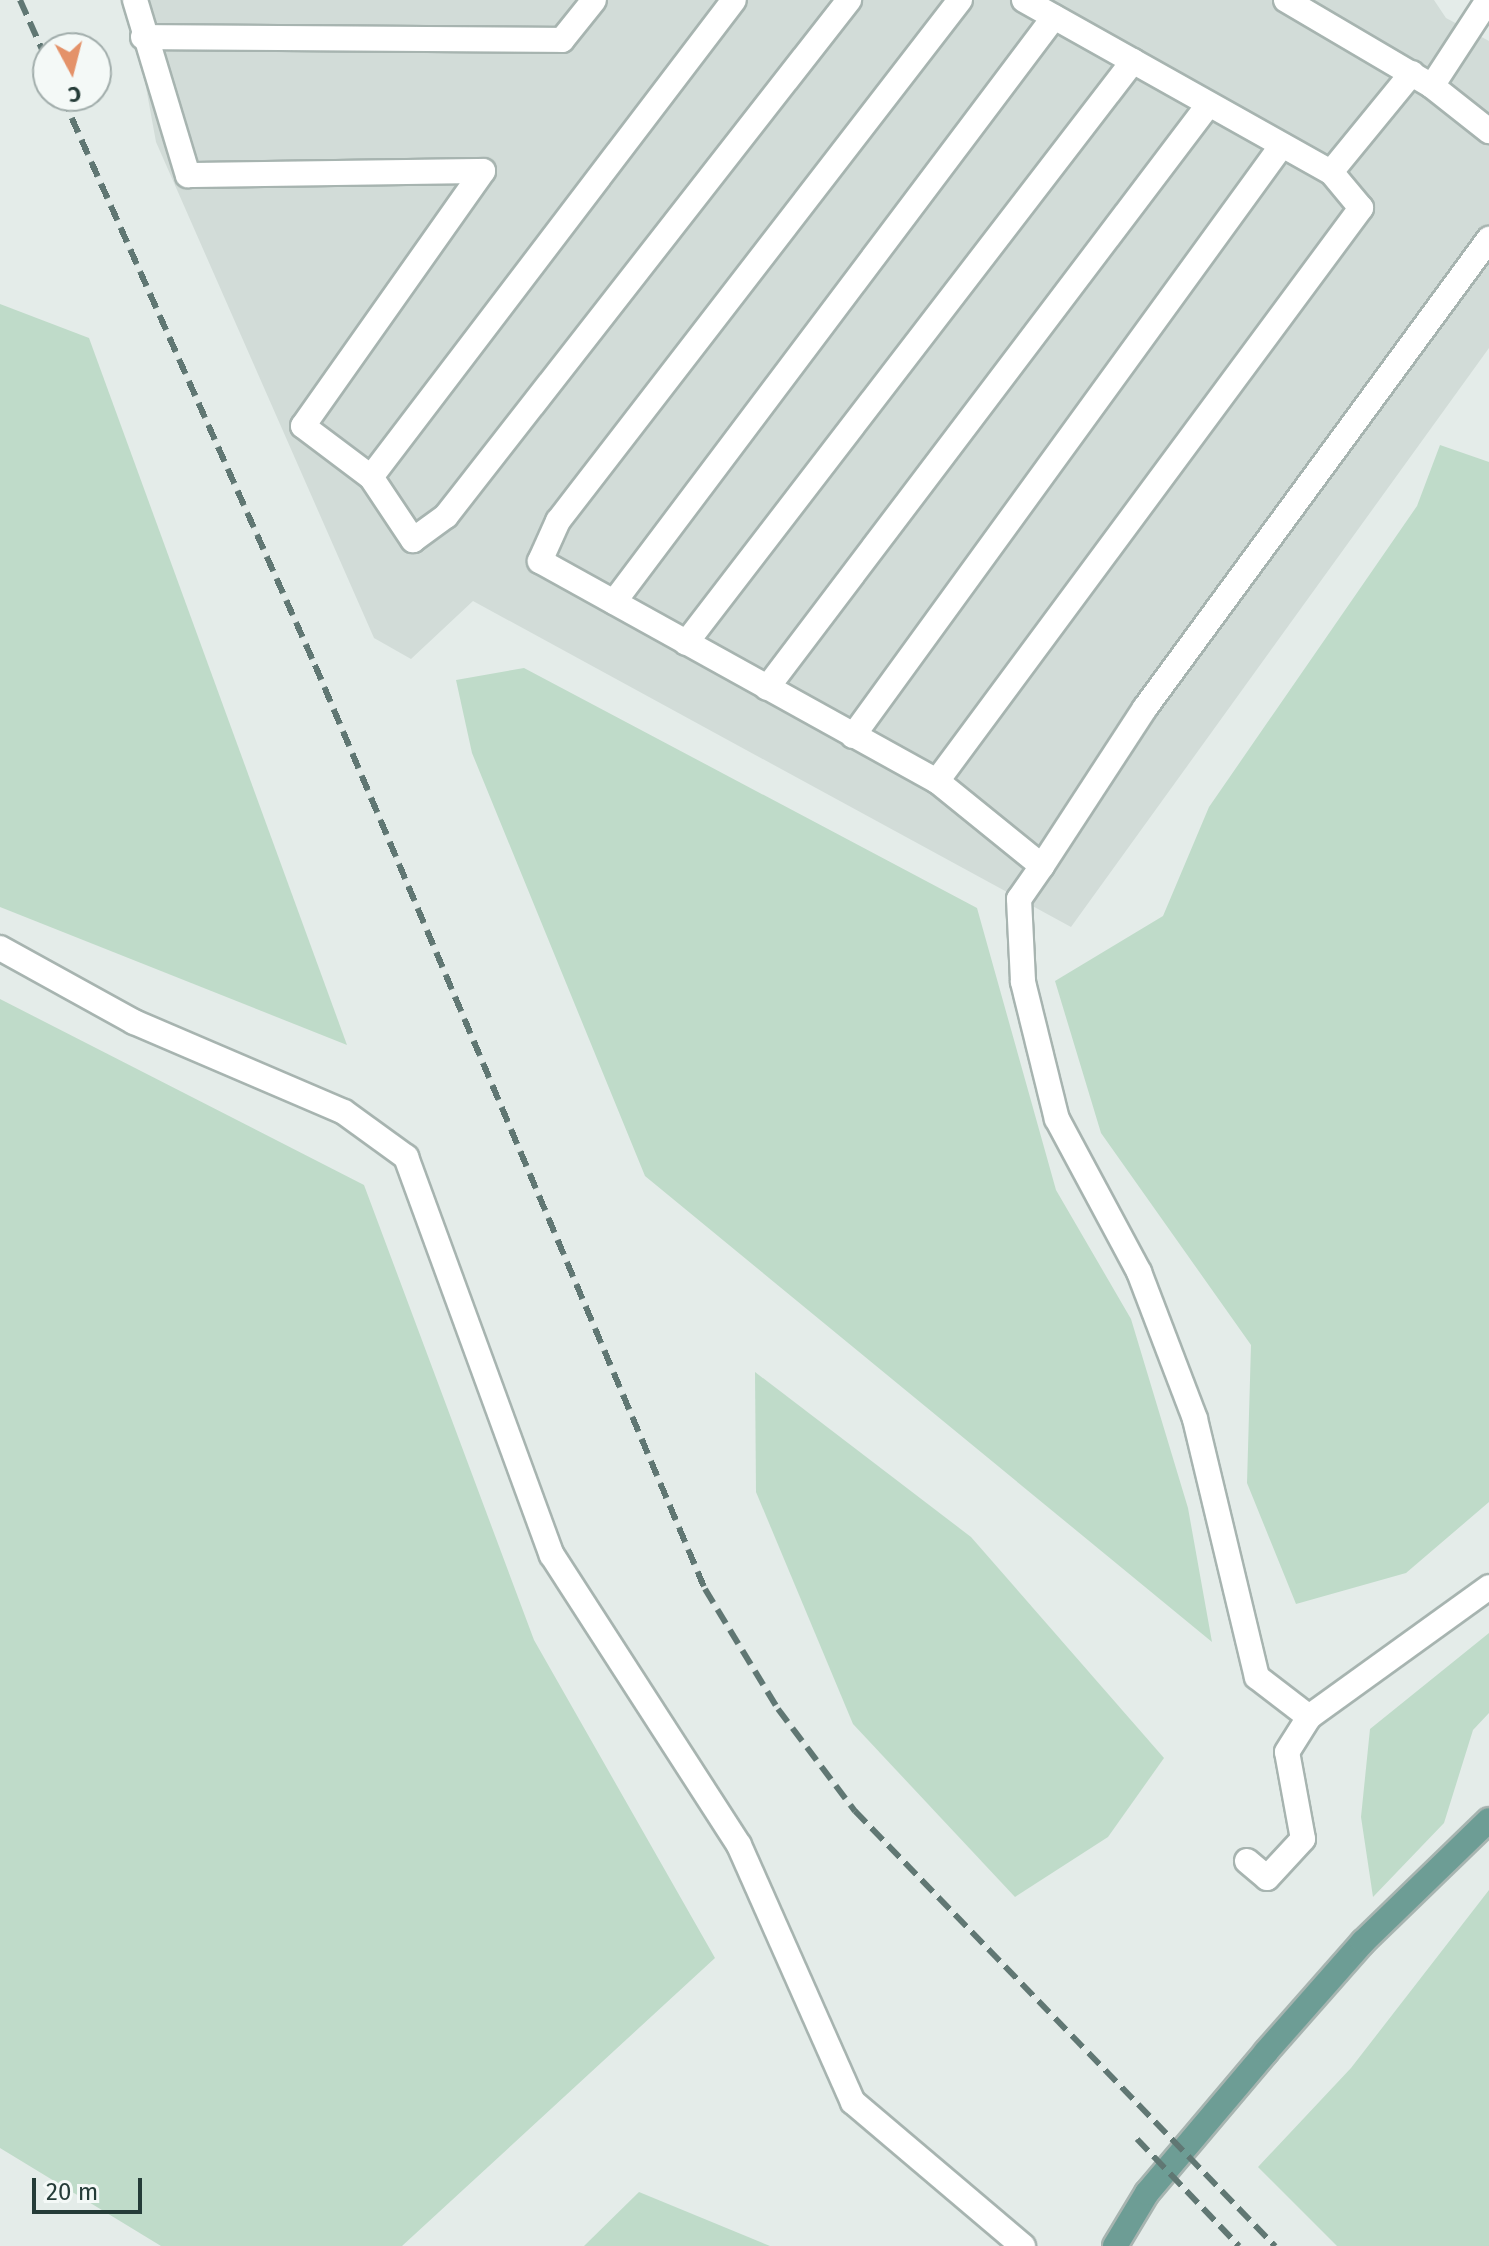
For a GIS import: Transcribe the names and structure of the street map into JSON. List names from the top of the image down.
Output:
{
  "scale_bar": "20 m",
  "north": "bottom"
}
